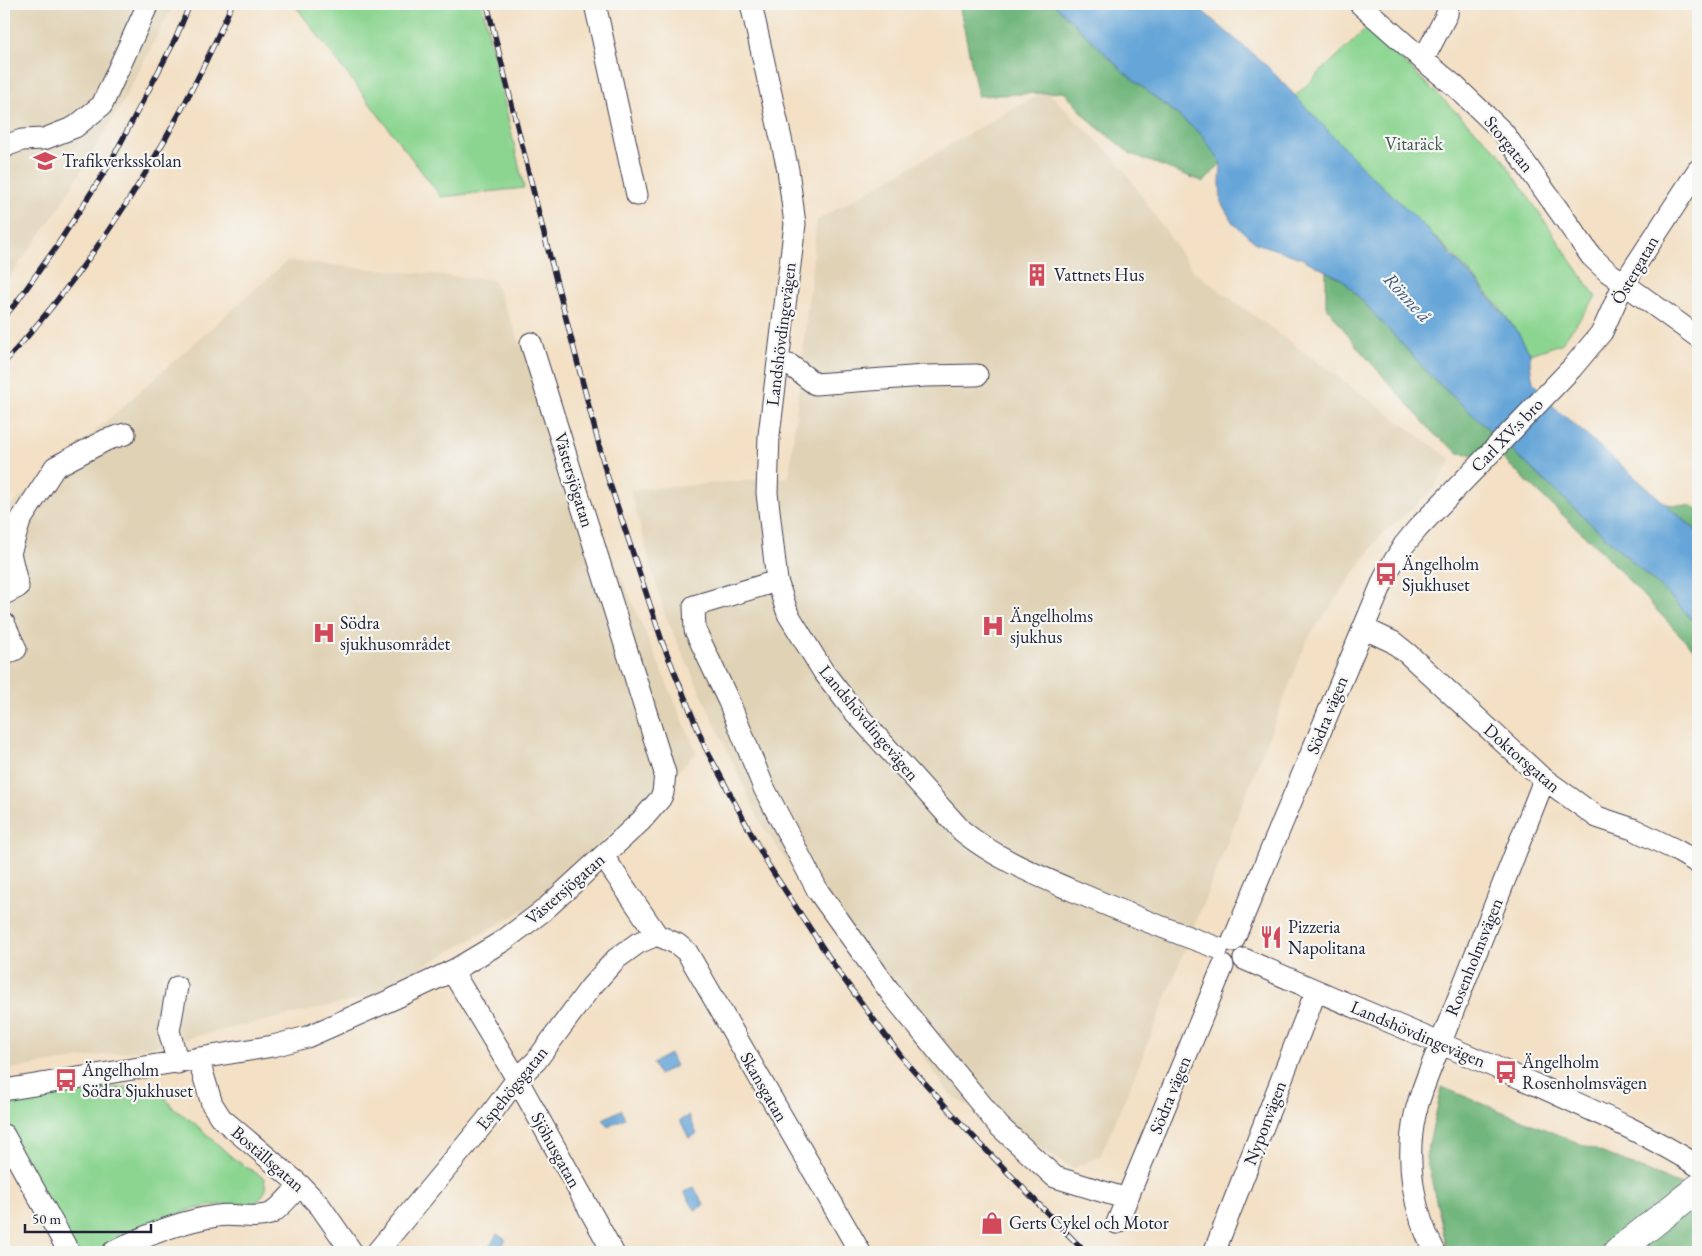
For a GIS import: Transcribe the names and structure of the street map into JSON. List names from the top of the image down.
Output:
{
  "streets": {
    "street": [
      "Storgatan",
      "Östergatan",
      "Landshövdingevägen",
      "Carl XV:s bro",
      "Västersjögatan",
      "Södra vägen",
      "Doktorsgatan",
      "Rosenholmsvägen",
      "Skansgatan",
      "Espehögsgatan",
      "Nyponvägen",
      "Sjöhusgatan",
      "Boställsgatan"
    ]
  },
  "crossings": [
    ["Storgatan", "Östergatan"],
    ["Östergatan", "Carl XV:s bro"],
    ["Landshövdingevägen", "Södra vägen"],
    ["Landshövdingevägen", "Rosenholmsvägen"],
    ["Landshövdingevägen", "Nyponvägen"],
    ["Carl XV:s bro", "Södra vägen"],
    ["Västersjögatan", "Sjöhusgatan"],
    ["Västersjögatan", "Boställsgatan"],
    ["Södra vägen", "Doktorsgatan"],
    ["Doktorsgatan", "Rosenholmsvägen"],
    ["Skansgatan", "Espehögsgatan"],
    ["Espehögsgatan", "Sjöhusgatan"]
  ],
  "water": ["Rönne å"],
  "parks": ["Vitaräck"],
  "places": {
    "school or university": ["Trafikverksskolan"],
    "building": ["Vattnets Hus"],
    "bus stop": ["Ängelholm Sjukhuset", "Ängelholm Rosenholmsvägen", "Ängelholm Södra Sjukhuset"],
    "hospital": ["Ängelholms sjukhus", "Södra sjukhusområdet"],
    "restaurant": ["Pizzeria Napolitana"],
    "shop": ["Gerts Cykel och Motor"]
  },
  "scale_bar": "50 m"
}
